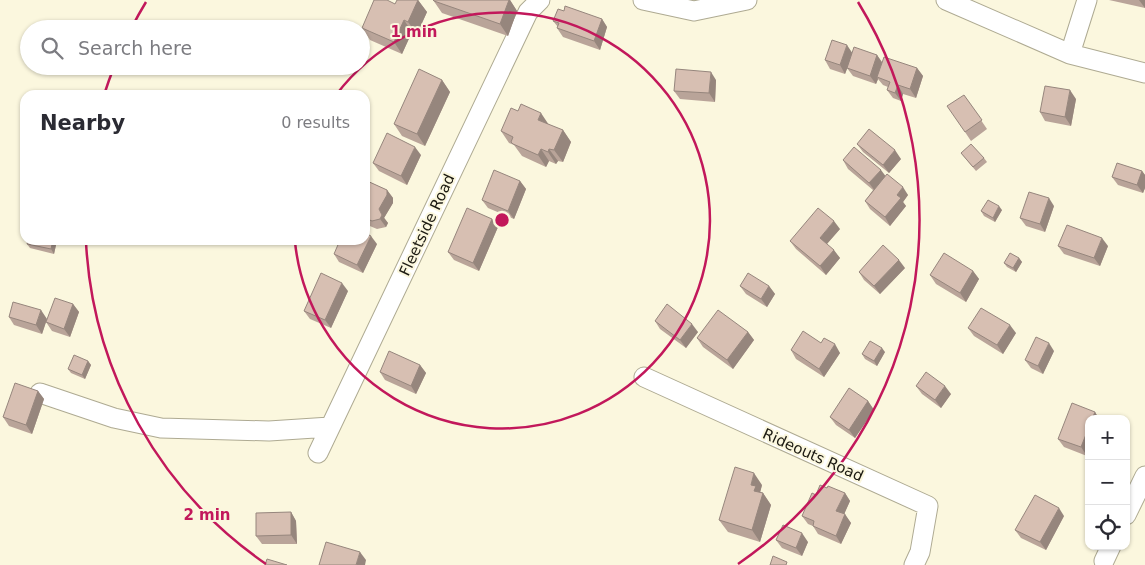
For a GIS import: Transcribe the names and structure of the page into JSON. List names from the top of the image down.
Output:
{
  "streets": {
    "street": ["Fleetside Road", "Rideouts Road"]
  },
  "page": {
    "search": "Search here",
    "heading": ["Nearby", "0 results"],
    "map_buttons": ["+", "−"]
  },
  "rings": ["1 min", "2 min"]
}
